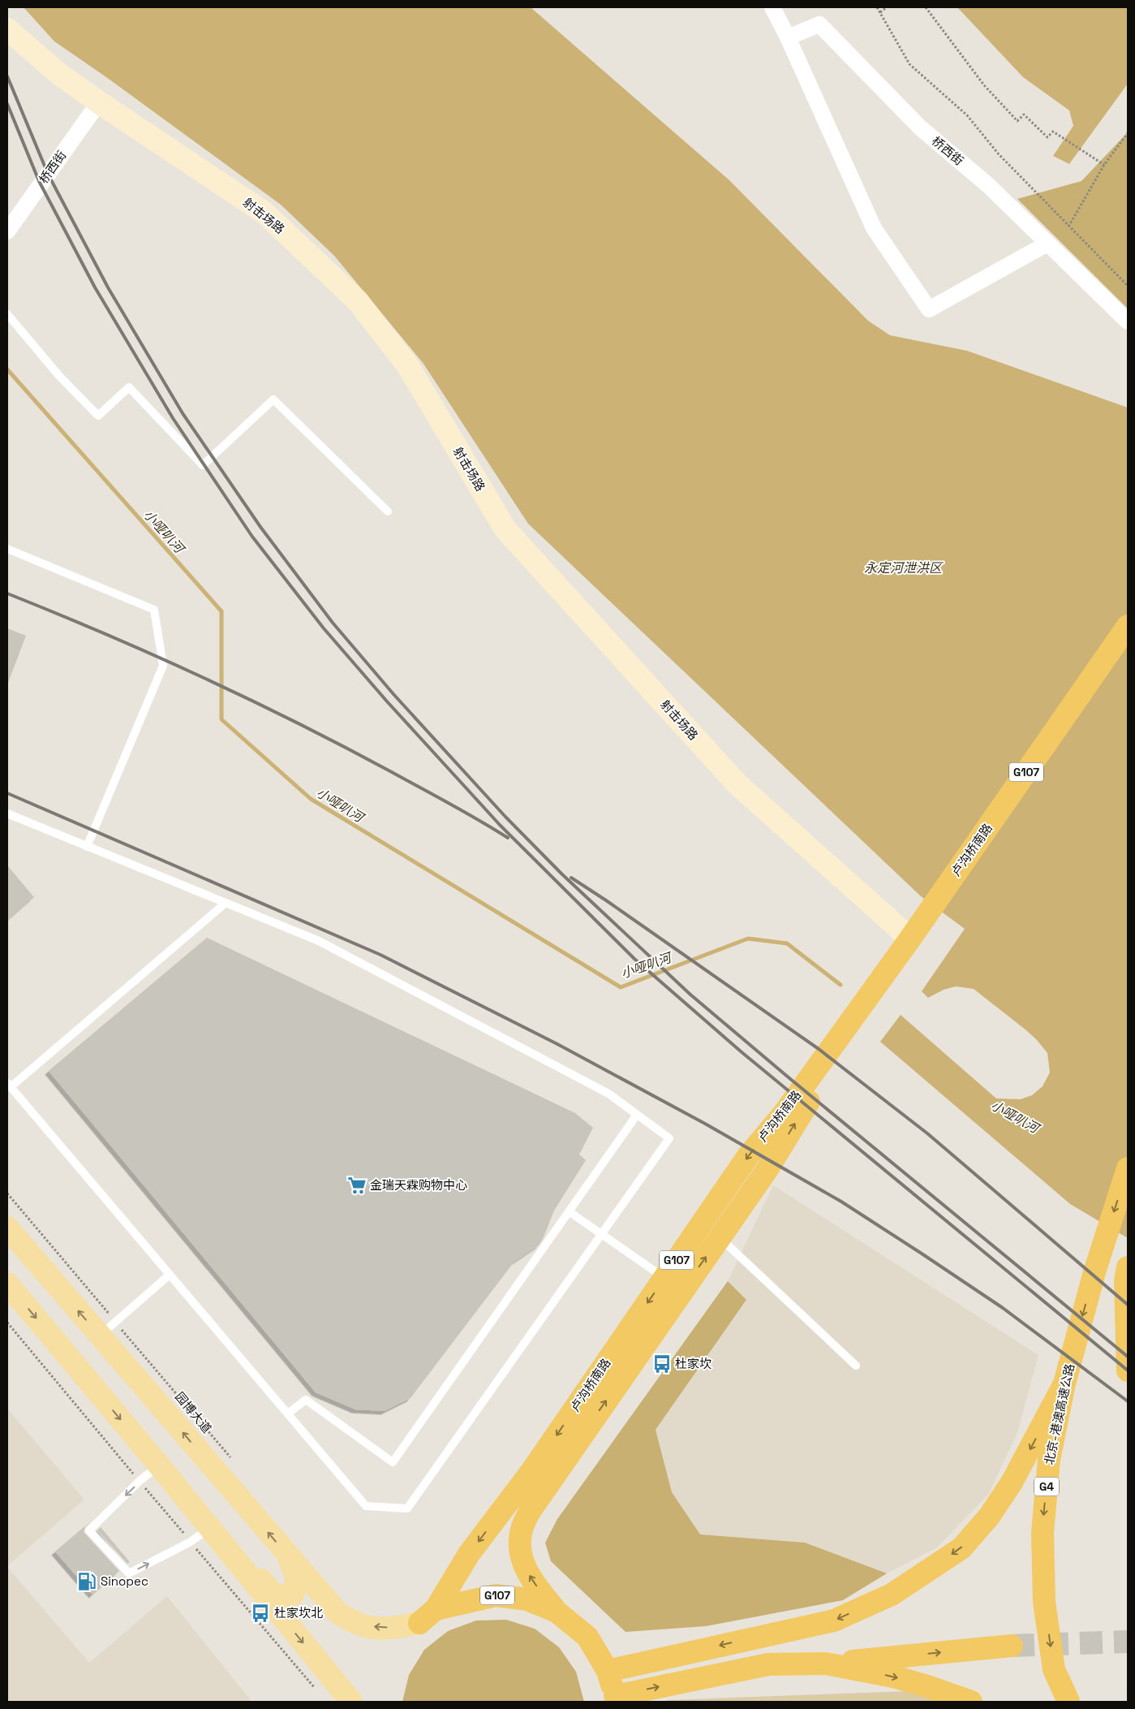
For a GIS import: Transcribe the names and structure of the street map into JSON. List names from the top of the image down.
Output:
{
  "streets": {
    "highway": [
      "G107",
      "卢沟桥南路",
      "北京-港澳高速公路",
      "G4"
    ],
    "main road": ["园博大道"],
    "street": ["桥西街", "射击场路"]
  },
  "crossings": [
    ["桥西街", "射击场路"],
    ["射击场路", "卢沟桥南路"],
    ["G107", "卢沟桥南路"],
    ["G107", "园博大道"],
    ["卢沟桥南路", "园博大道"]
  ],
  "one_way": ["北京-港澳高速公路"],
  "water": ["小哑叭河", "永定河泄洪区"],
  "places": {
    "supermarket": ["金瑞天霖购物中心"],
    "bus stop": ["杜家坎", "杜家坎北"],
    "fuel station": ["Sinopec"]
  }
}
